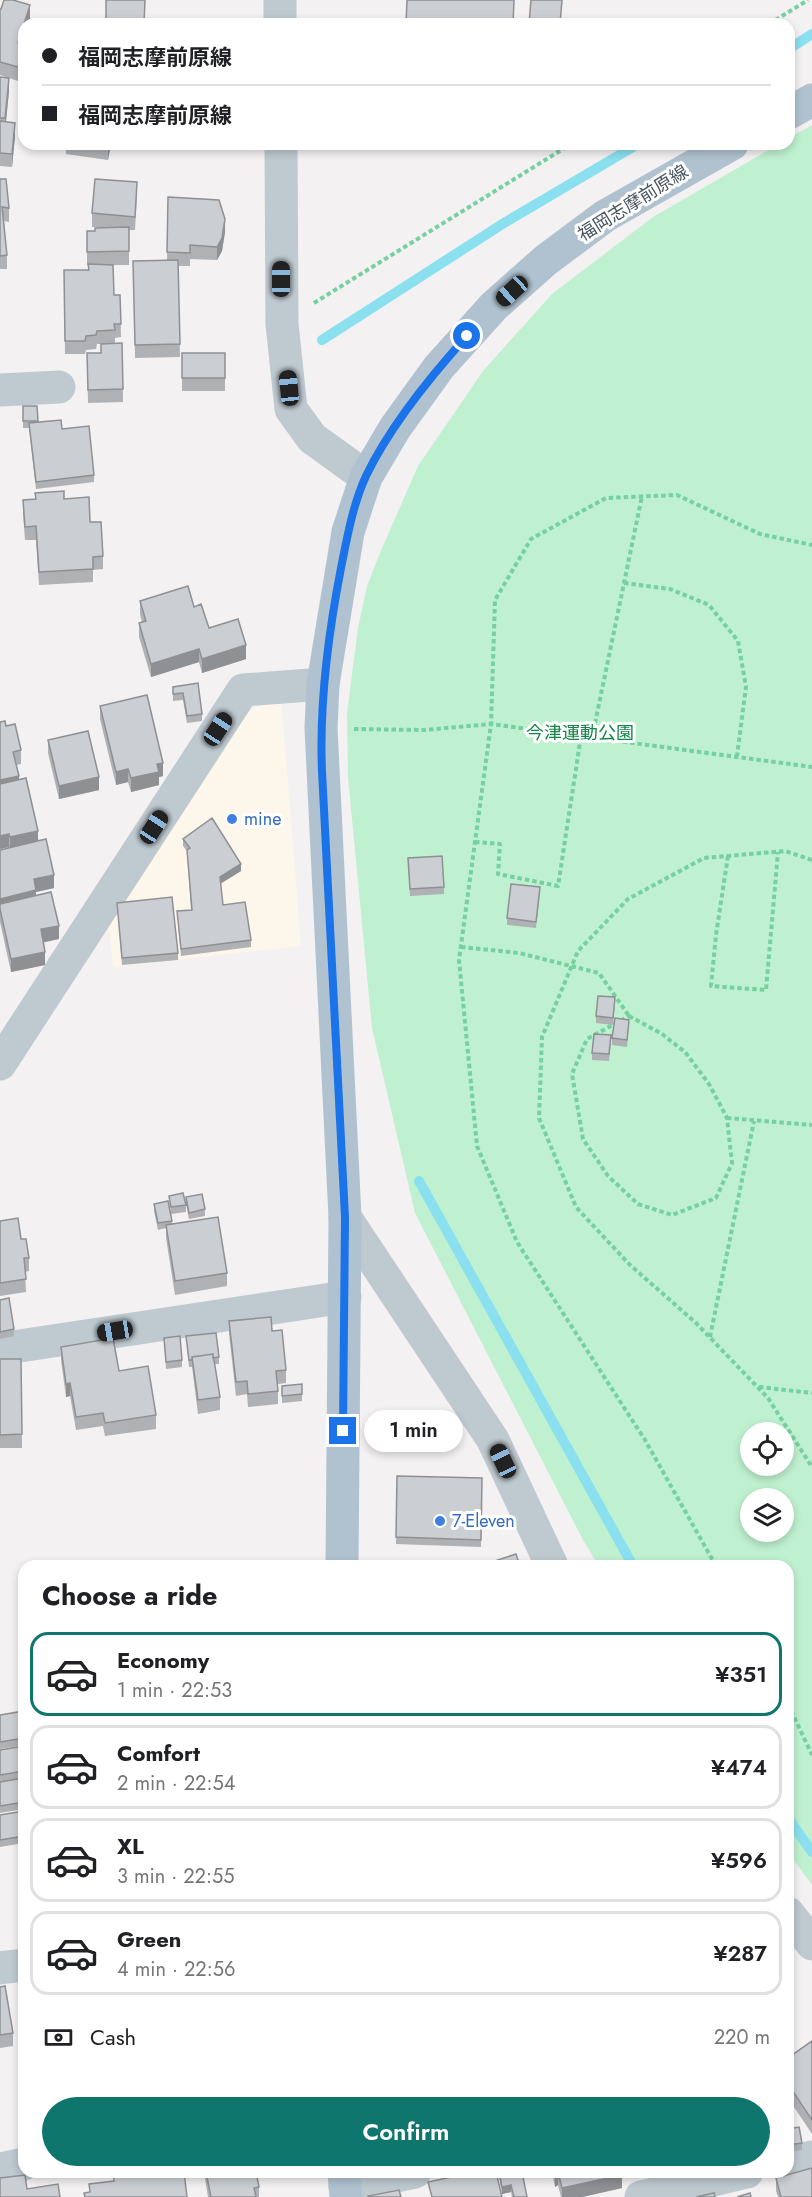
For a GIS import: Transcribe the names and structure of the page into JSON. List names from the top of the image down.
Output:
{
  "streets": {
    "main road": ["福岡志摩前原線"]
  },
  "parks": ["今津運動公園"],
  "places": ["mine", "7-Eleven"],
  "page": {
    "banner": ["福岡志摩前原線", "福岡志摩前原線"],
    "bubble": "1 min",
    "heading": "Choose a ride",
    "list": [
      {
        "name": "Economy",
        "note": "1 min · 22:53",
        "value": "¥351"
      },
      {
        "name": "Comfort",
        "note": "2 min · 22:54",
        "value": "¥474"
      },
      {
        "name": "XL",
        "note": "3 min · 22:55",
        "value": "¥596"
      },
      {
        "name": "Green",
        "note": "4 min · 22:56",
        "value": "¥287"
      }
    ],
    "pay": ["Cash", "220 m"],
    "buttons": "Confirm"
  }
}
